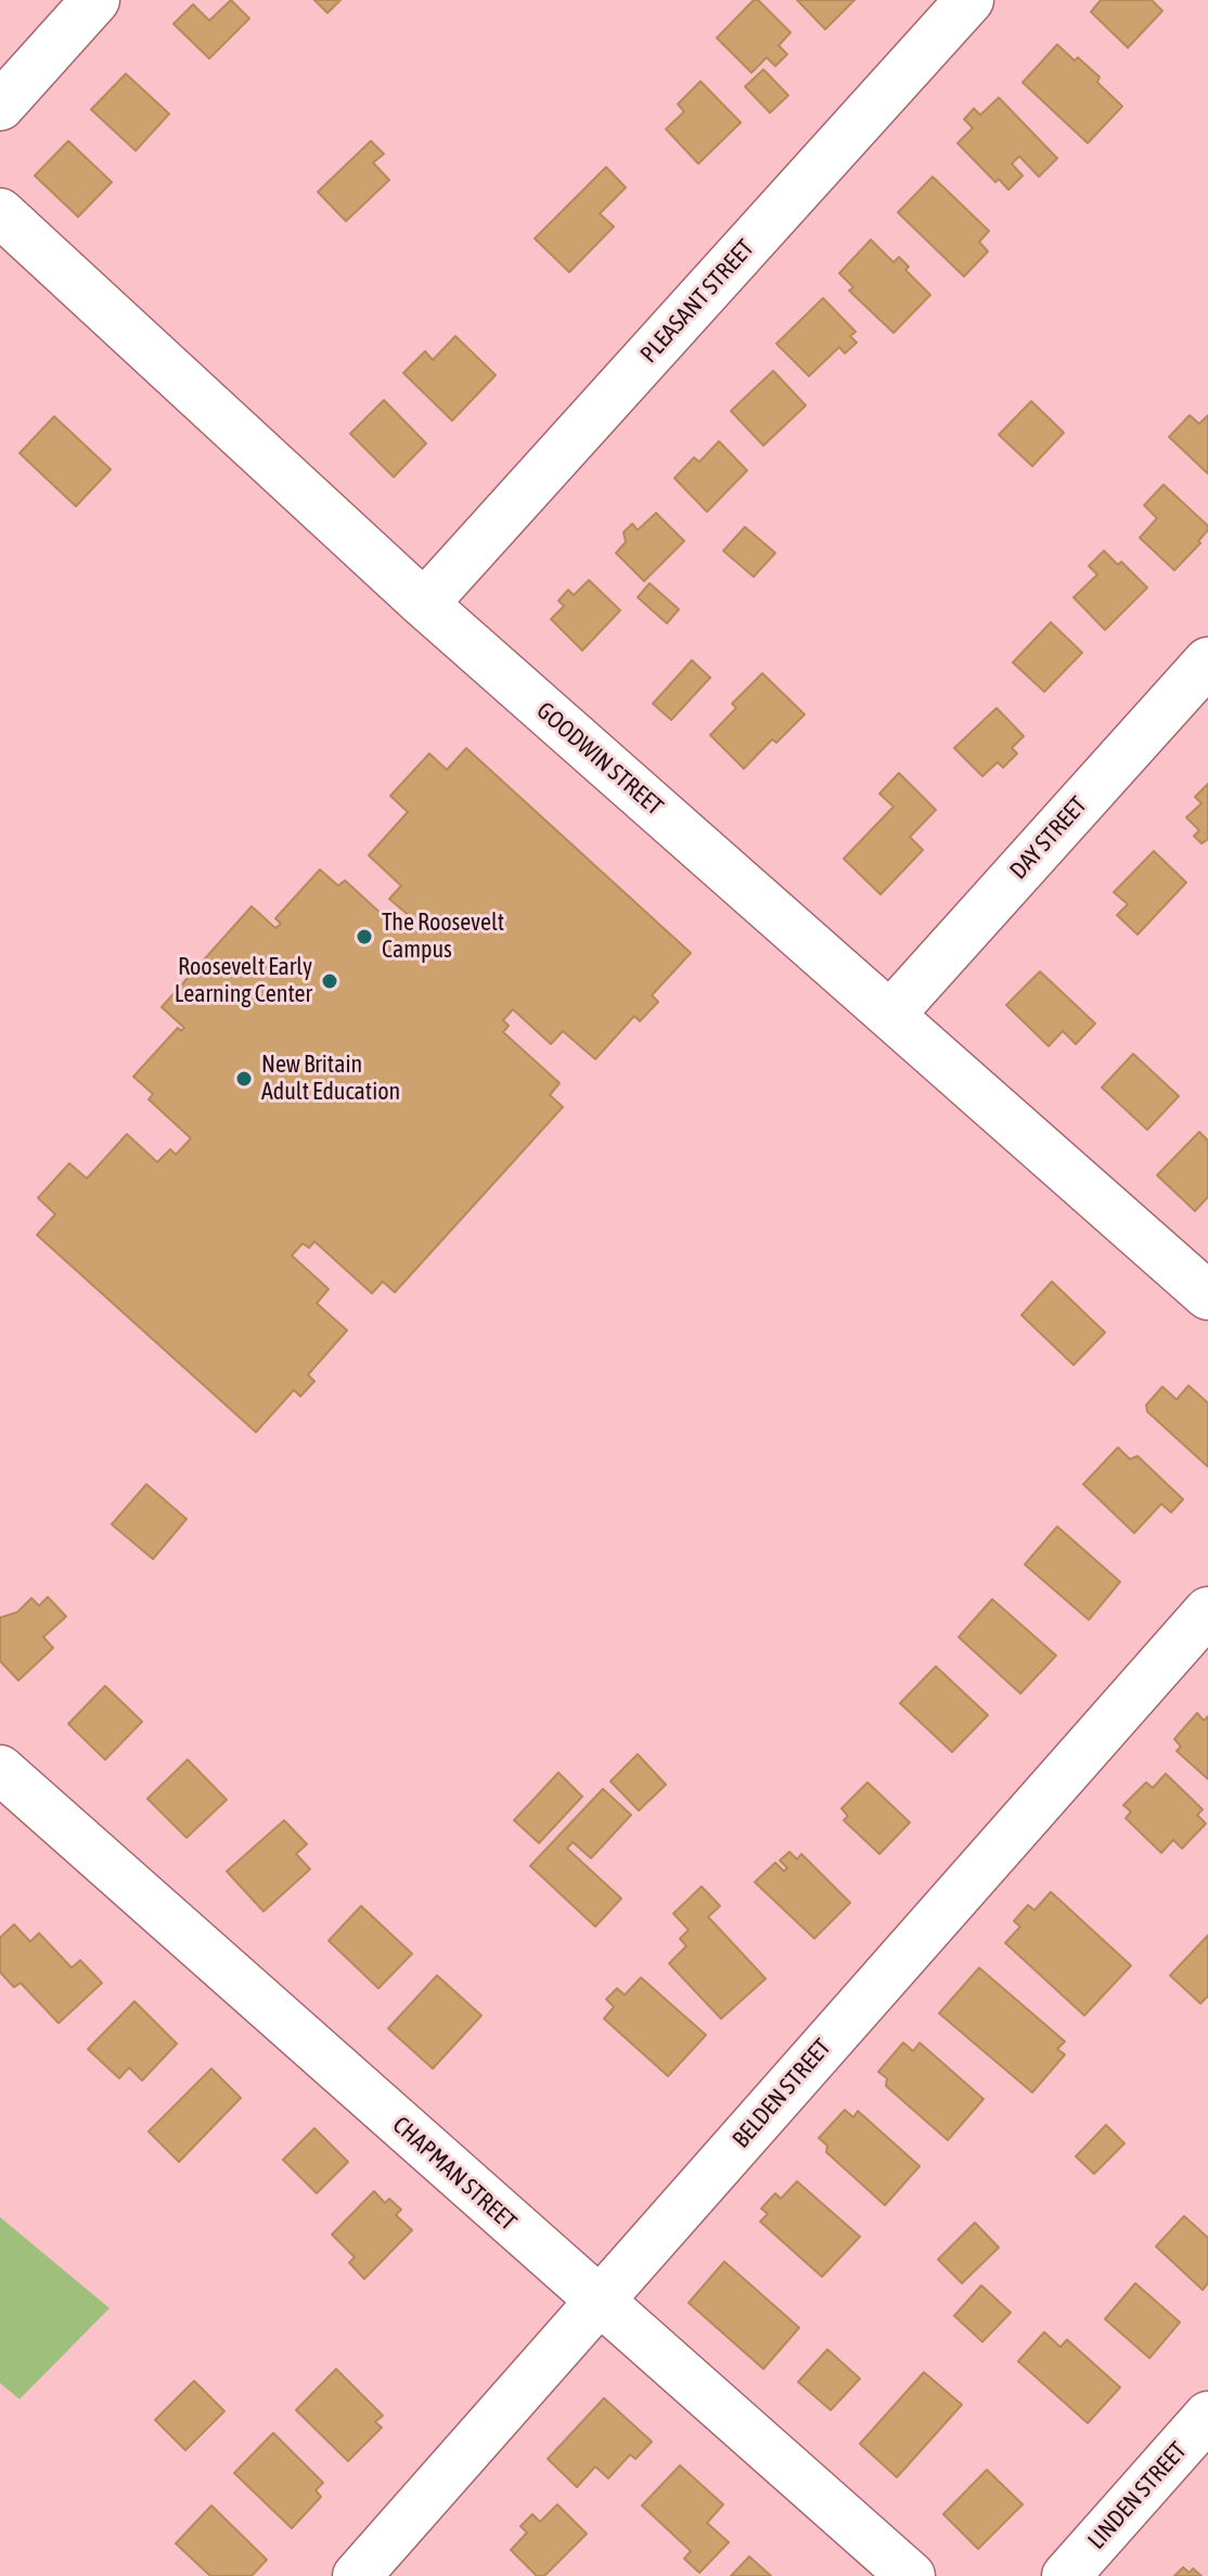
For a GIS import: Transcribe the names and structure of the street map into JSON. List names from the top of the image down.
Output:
{
  "streets": {
    "street": [
      "PLEASANT STREET",
      "GOODWIN STREET",
      "DAY STREET",
      "BELDEN STREET",
      "CHAPMAN STREET",
      "LINDEN STREET"
    ]
  },
  "crossings": [
    ["PLEASANT STREET", "GOODWIN STREET"],
    ["GOODWIN STREET", "DAY STREET"],
    ["BELDEN STREET", "CHAPMAN STREET"]
  ],
  "places": ["The Roosevelt Campus", "Roosevelt Early Learning Center", "New Britain Adult Education"]
}
